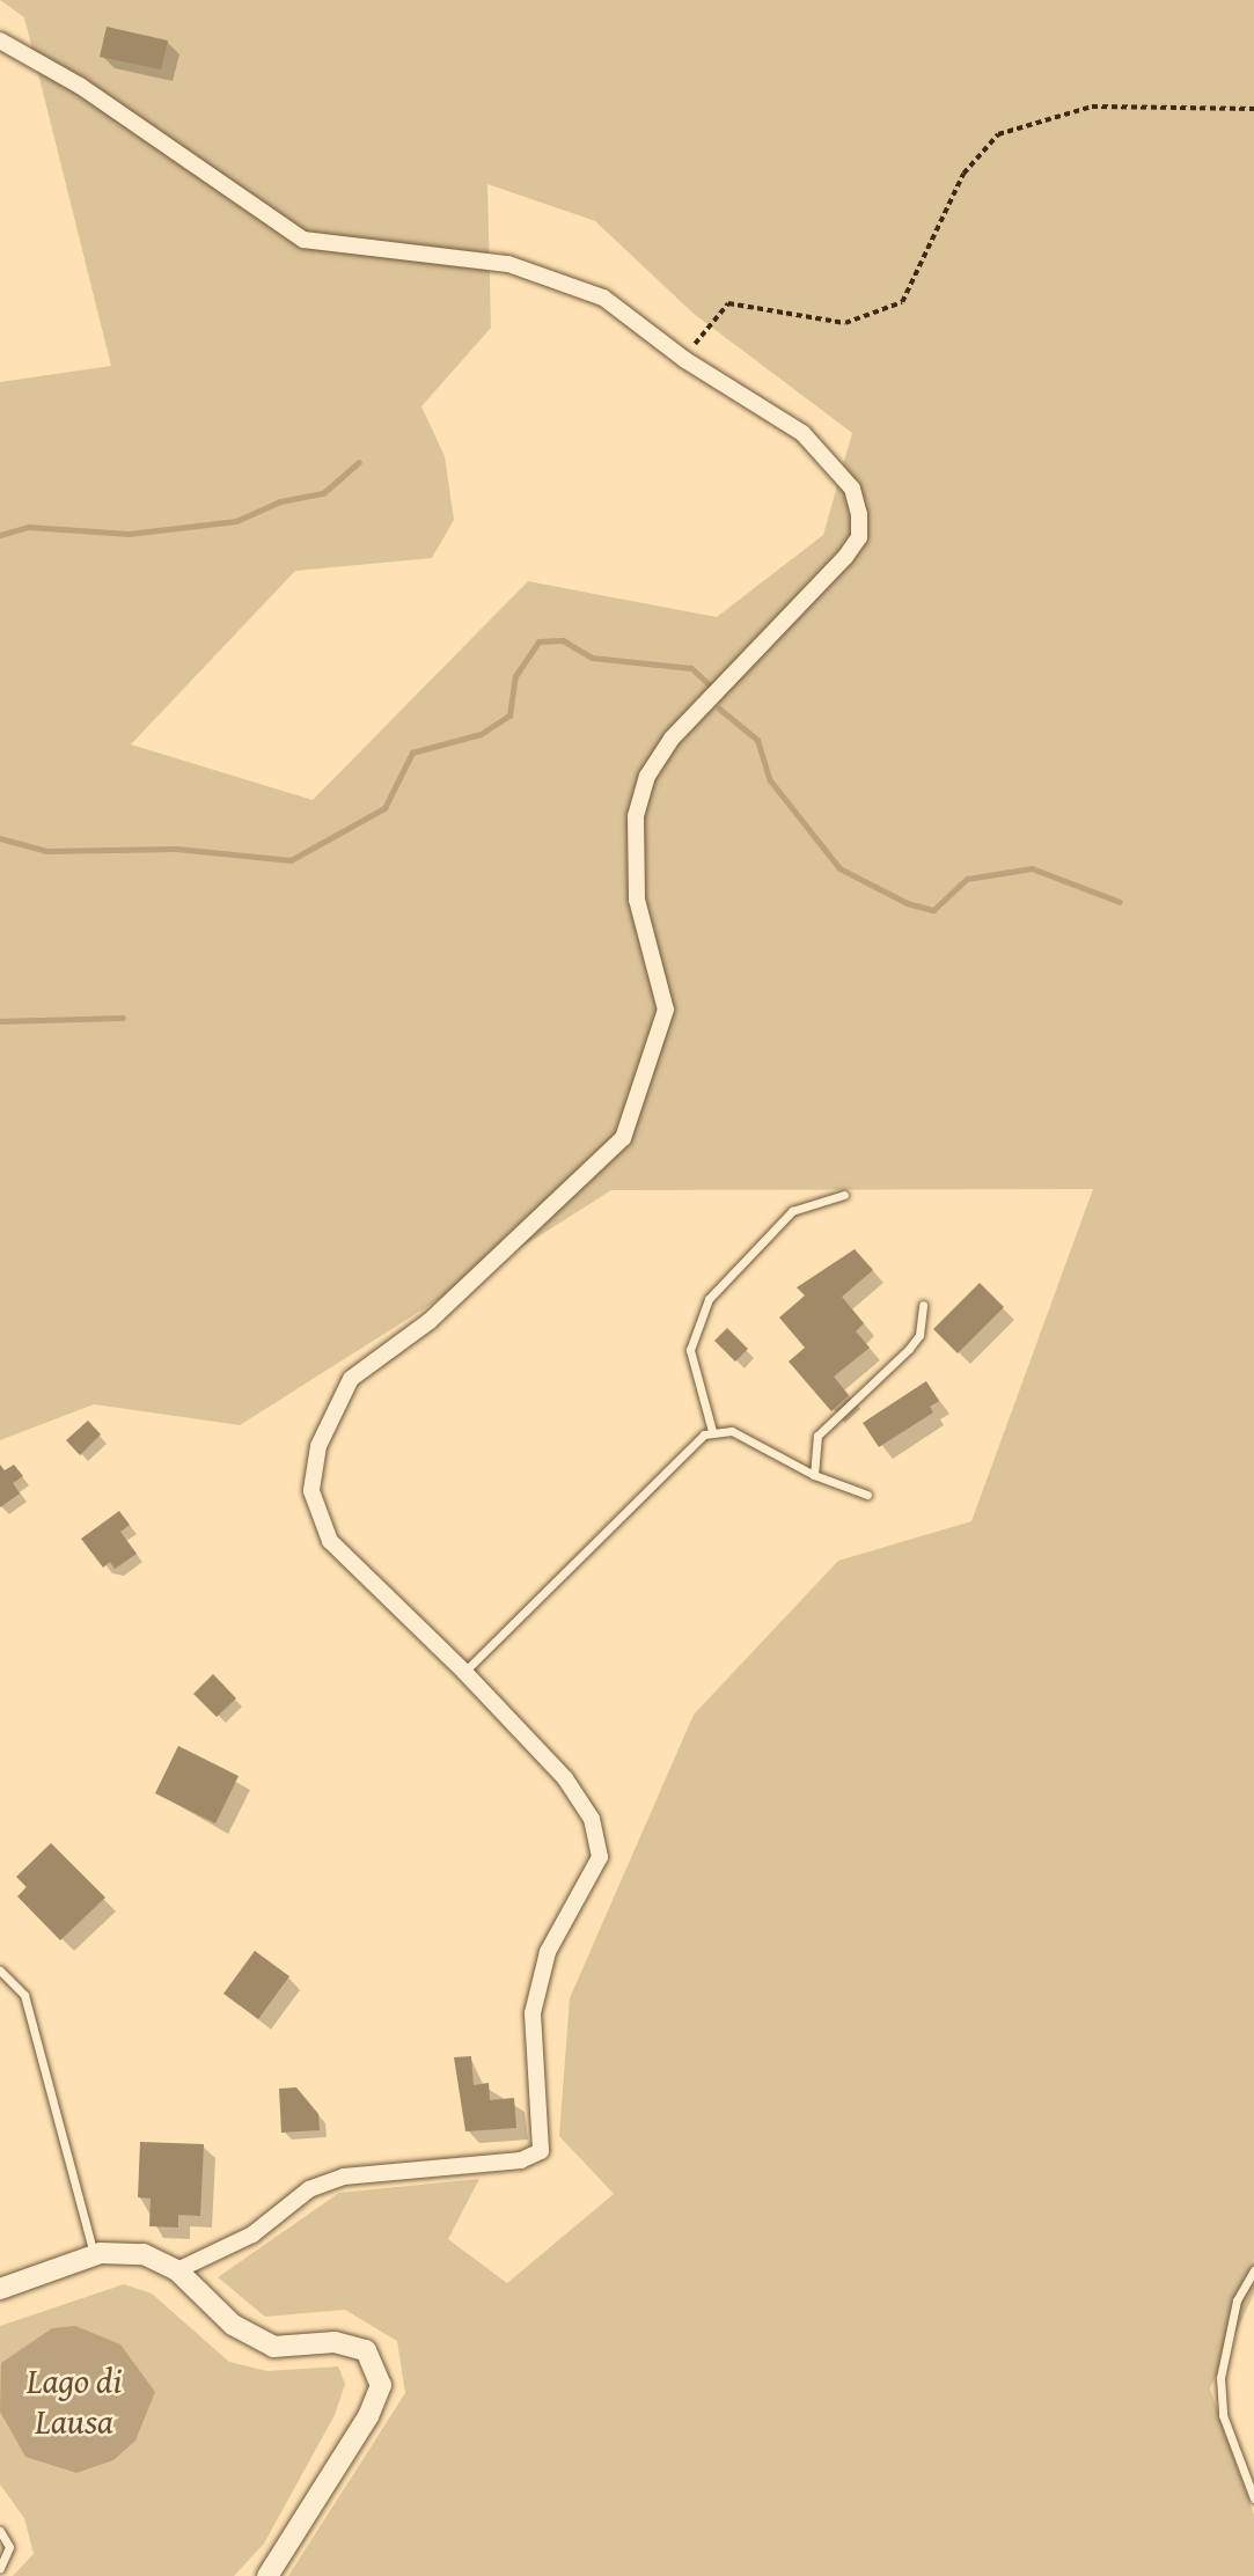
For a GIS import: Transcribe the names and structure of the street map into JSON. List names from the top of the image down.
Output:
{
  "water": ["Lago di Lausa"]
}
